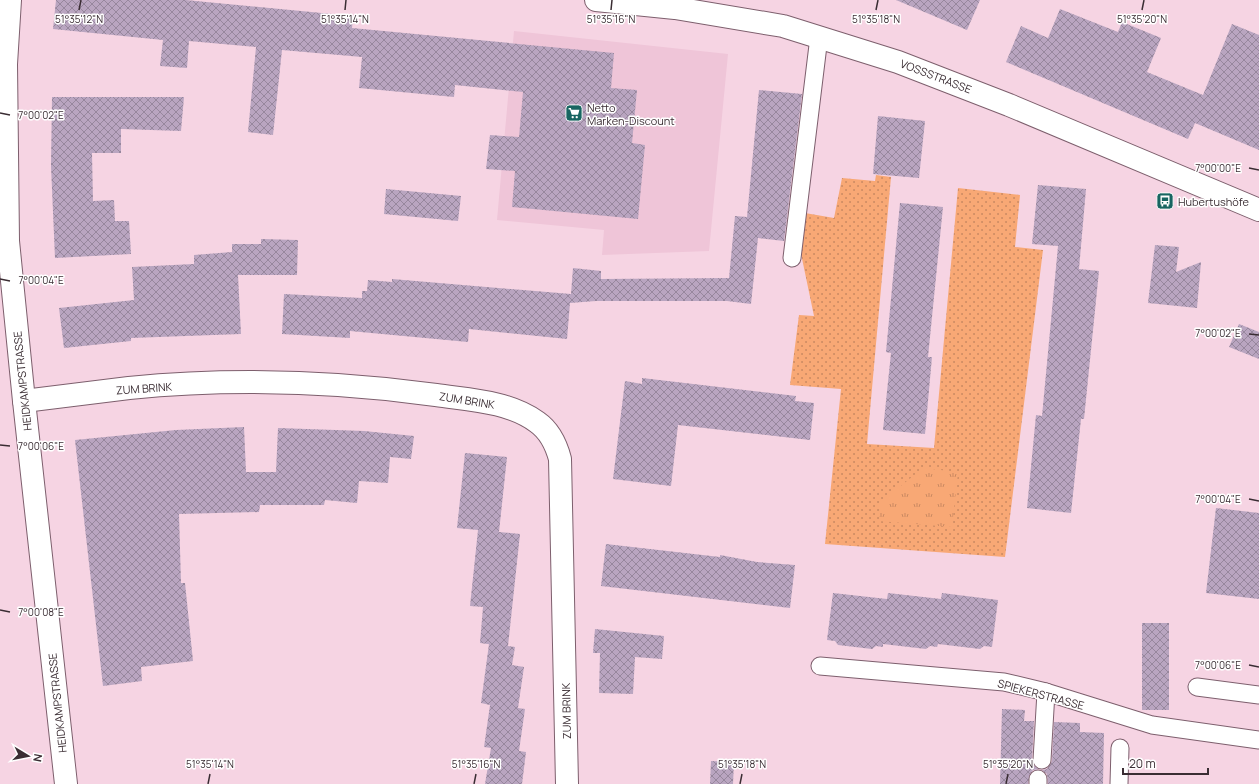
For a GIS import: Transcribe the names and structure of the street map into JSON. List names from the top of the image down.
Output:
{
  "streets": {
    "street": ["VOSSSTRASSE", "HEIDKAMPSTRASSE", "ZUM BRINK"],
    "lane": ["SPIEKERSTRASSE"]
  },
  "crossings": [
    ["HEIDKAMPSTRASSE", "ZUM BRINK"]
  ],
  "places": {
    "supermarket": ["Netto Marken-Discount"],
    "bus stop": ["Hubertushöfe"]
  },
  "scale_bar": "20 m",
  "north": "right",
  "coordinates": [
    "51°35'12\"N",
    "51°35'14\"N",
    "51°35'16\"N",
    "51°35'18\"N",
    "51°35'20\"N",
    "7°00'02\"E",
    "7°00'00\"E",
    "7°00'04\"E",
    "7°00'06\"E",
    "7°00'08\"E"
  ]
}
